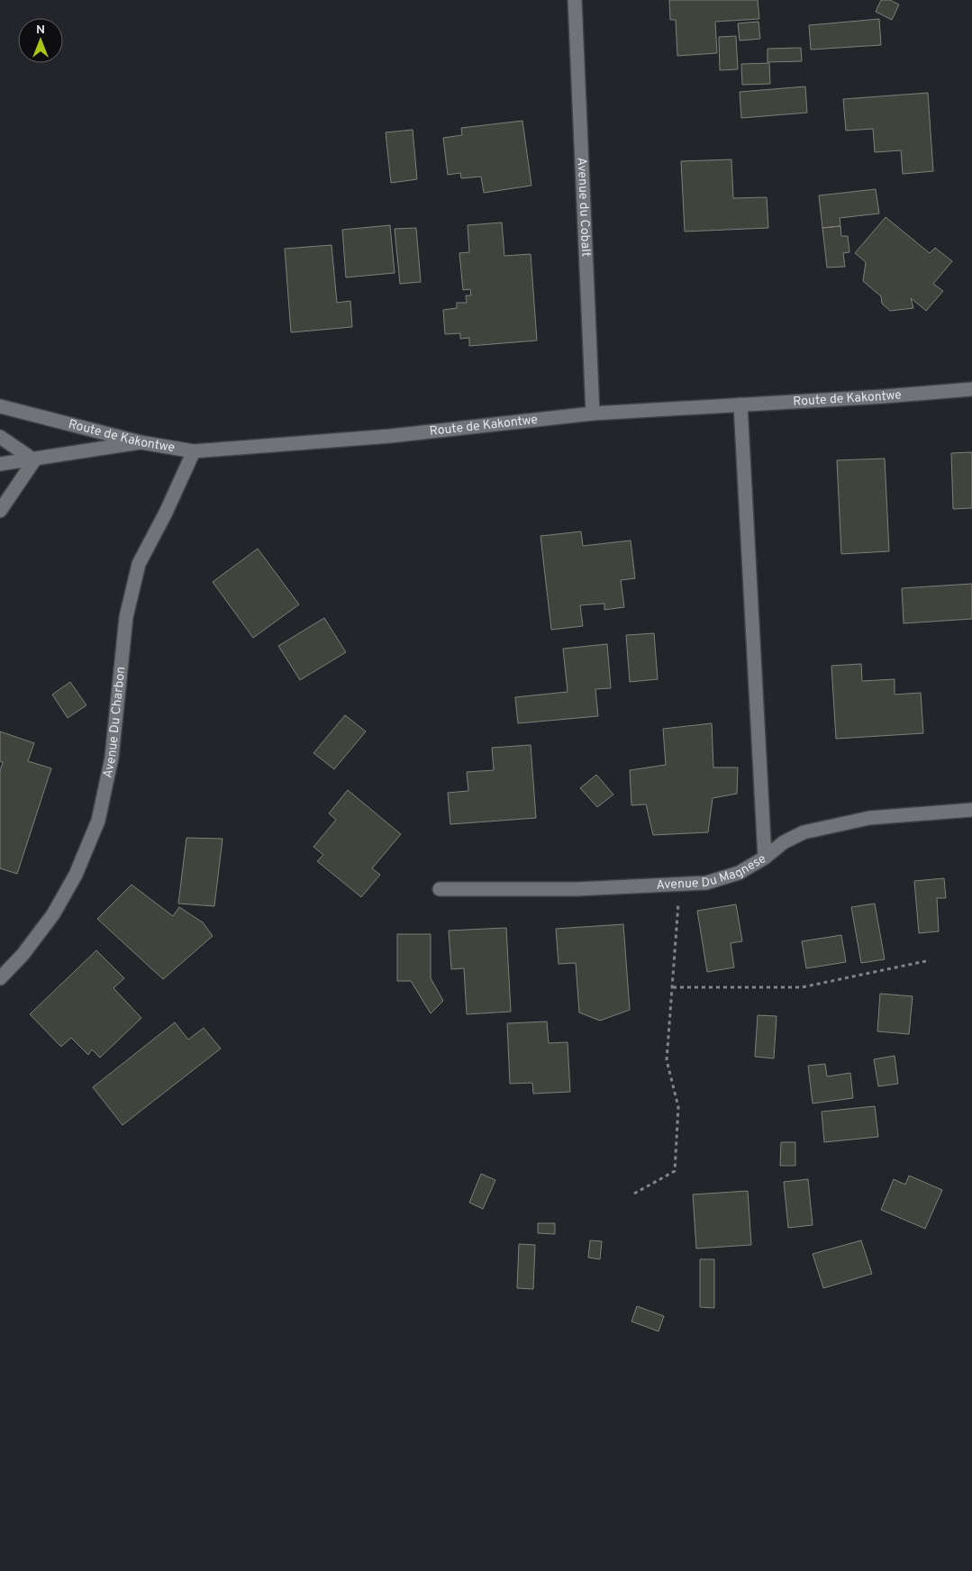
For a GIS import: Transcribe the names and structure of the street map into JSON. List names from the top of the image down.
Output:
{
  "streets": {
    "street": [
      "Avenue du Cobalt",
      "Route de Kakontwe",
      "Avenue Du Charbon",
      "Avenue Du Magnese"
    ]
  },
  "crossings": [
    ["Avenue du Cobalt", "Route de Kakontwe"],
    ["Route de Kakontwe", "Avenue Du Charbon"]
  ],
  "north": "top"
}
